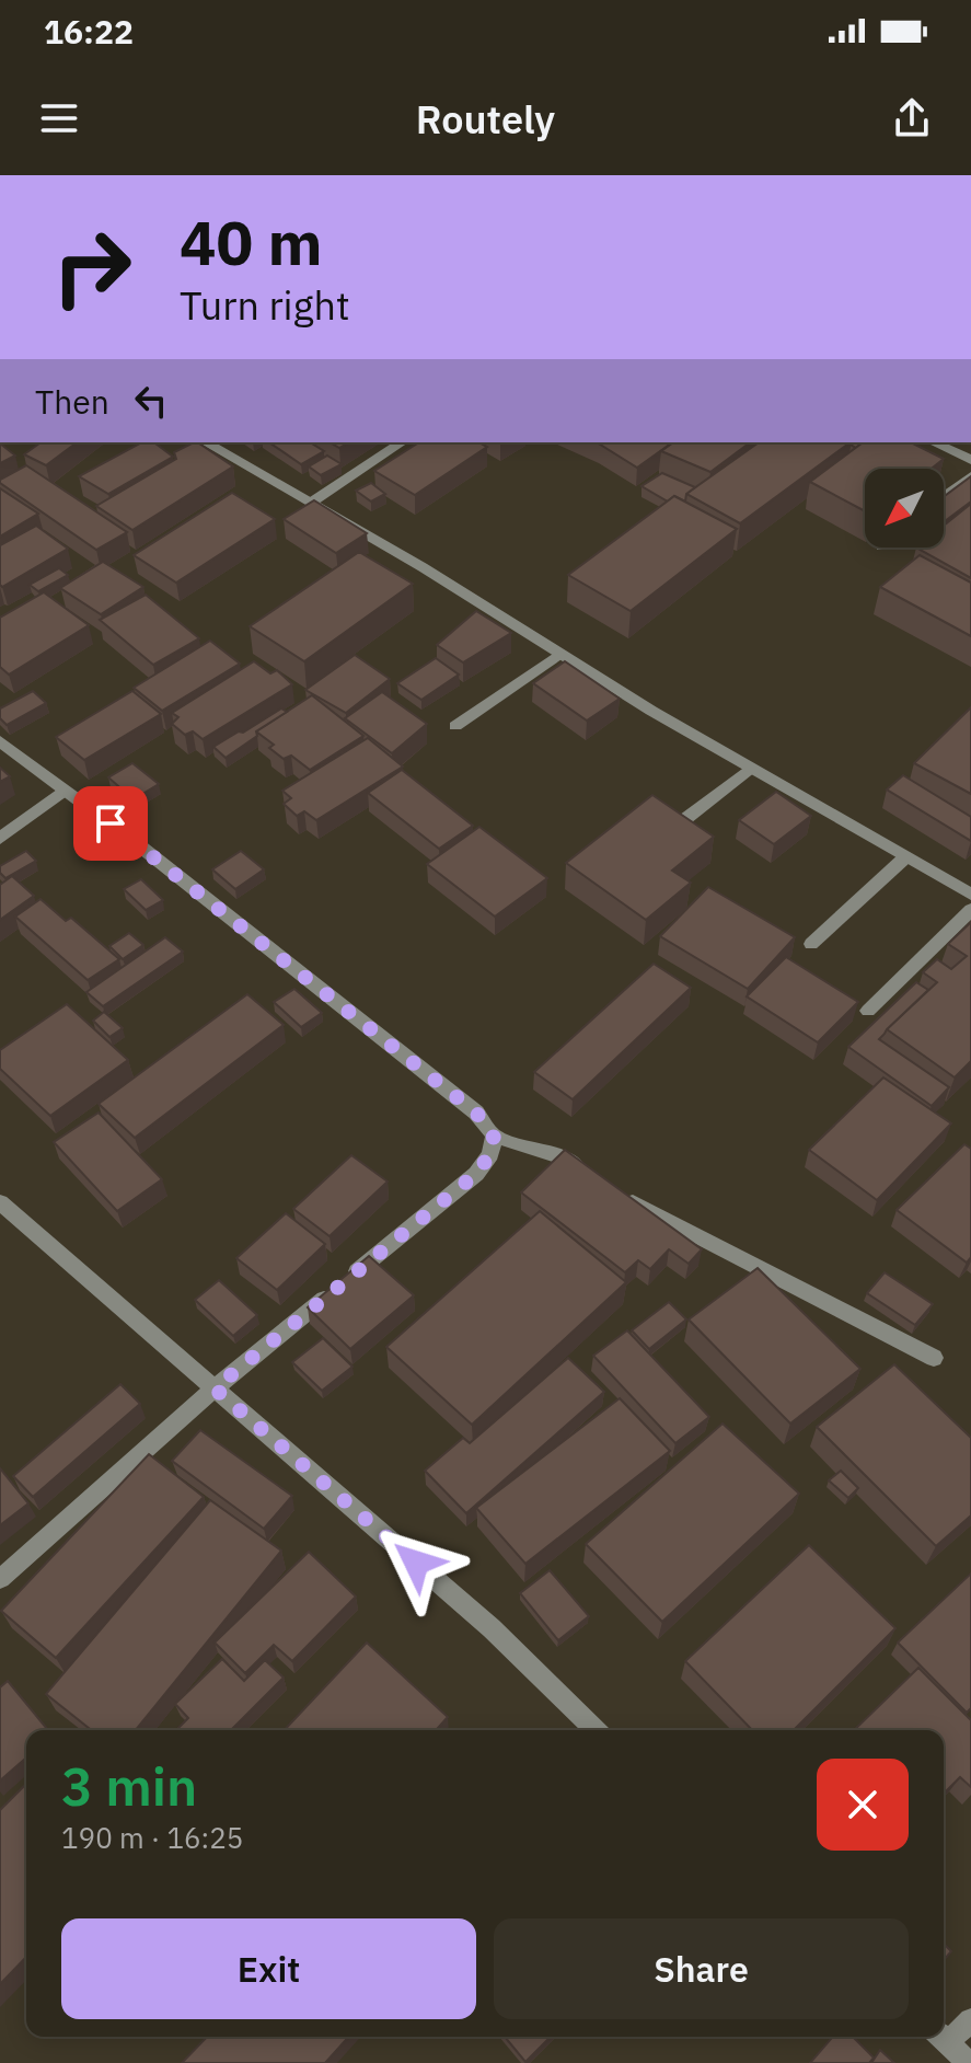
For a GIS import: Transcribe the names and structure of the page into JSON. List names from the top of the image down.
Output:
{
  "north": "bottom left",
  "page": {
    "status": "16:22",
    "header": "Routely",
    "turn": ["40 m", "Turn right"],
    "then": "Then",
    "heading": ["3 min", "190 m · 16:25"],
    "buttons": ["Exit", "Share"]
  }
}
